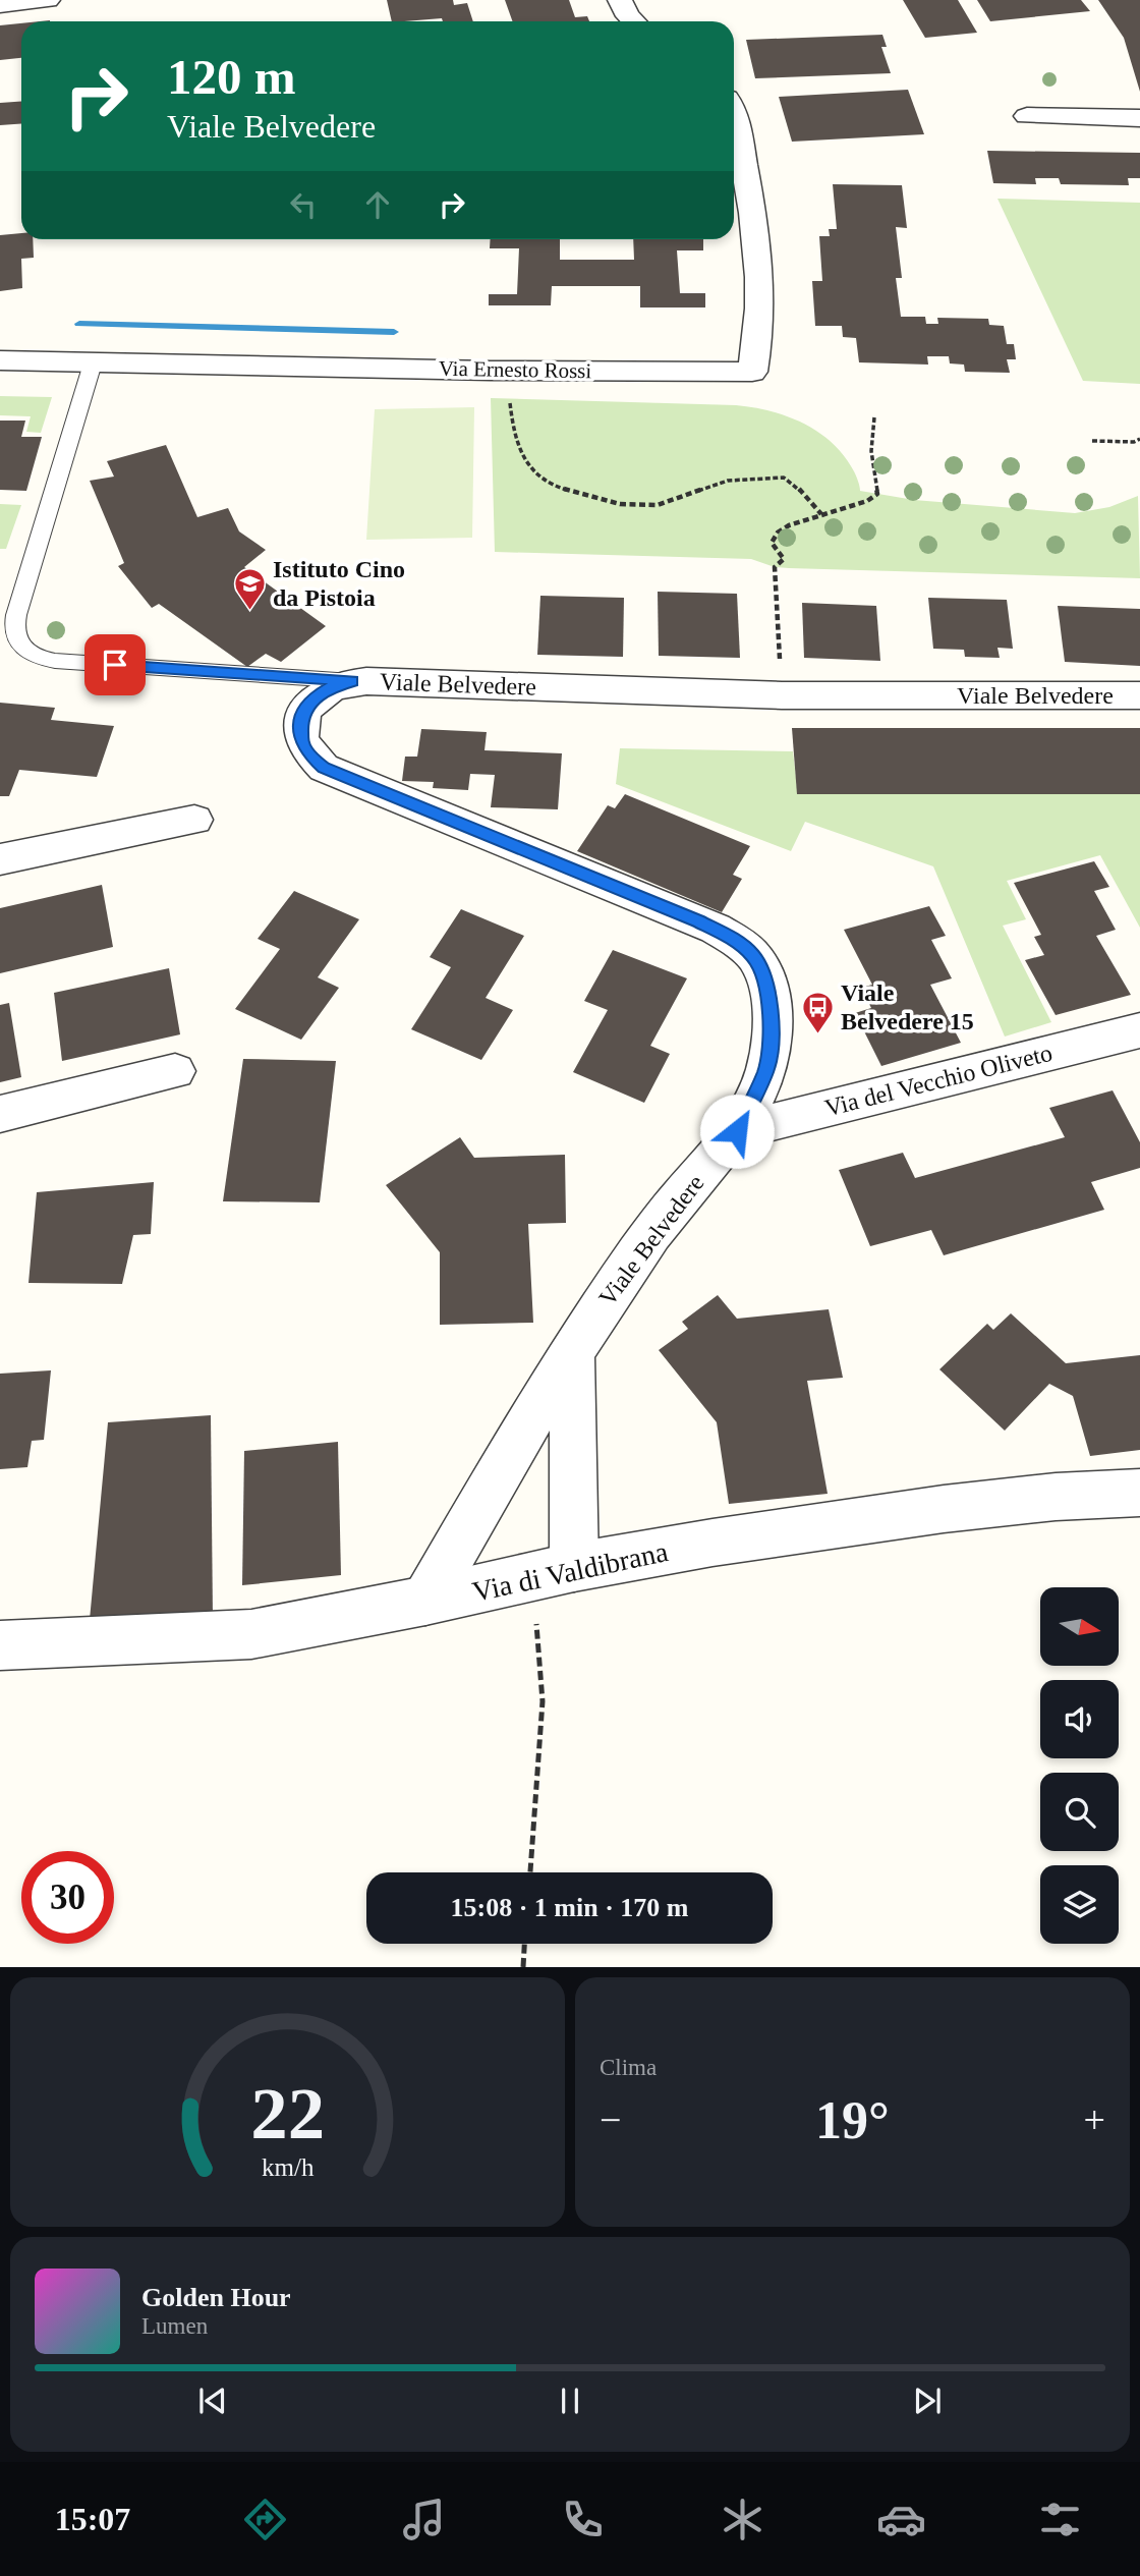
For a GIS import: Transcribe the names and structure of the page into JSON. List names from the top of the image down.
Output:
{
  "streets": {
    "street": [
      "Via Ernesto Rossi",
      "Viale Belvedere",
      "Via del Vecchio Oliveto",
      "Via di Valdibrana"
    ]
  },
  "crossings": [
    ["Viale Belvedere", "Via del Vecchio Oliveto"],
    ["Viale Belvedere", "Via di Valdibrana"]
  ],
  "places": {
    "school or university": ["Istituto Cino da Pistoia"],
    "bus stop": ["Viale Belvedere 15"]
  },
  "north": "right",
  "page": {
    "turn": ["120 m", "Viale Belvedere"],
    "limit": "30",
    "trip": "15:08 · 1 min · 170 m",
    "tile": "Clima",
    "heat": ["−", "19°", "+"],
    "song": ["Golden Hour", "Lumen"],
    "tabs": "15:07",
    "gauge": ["22", "km/h"]
  }
}
